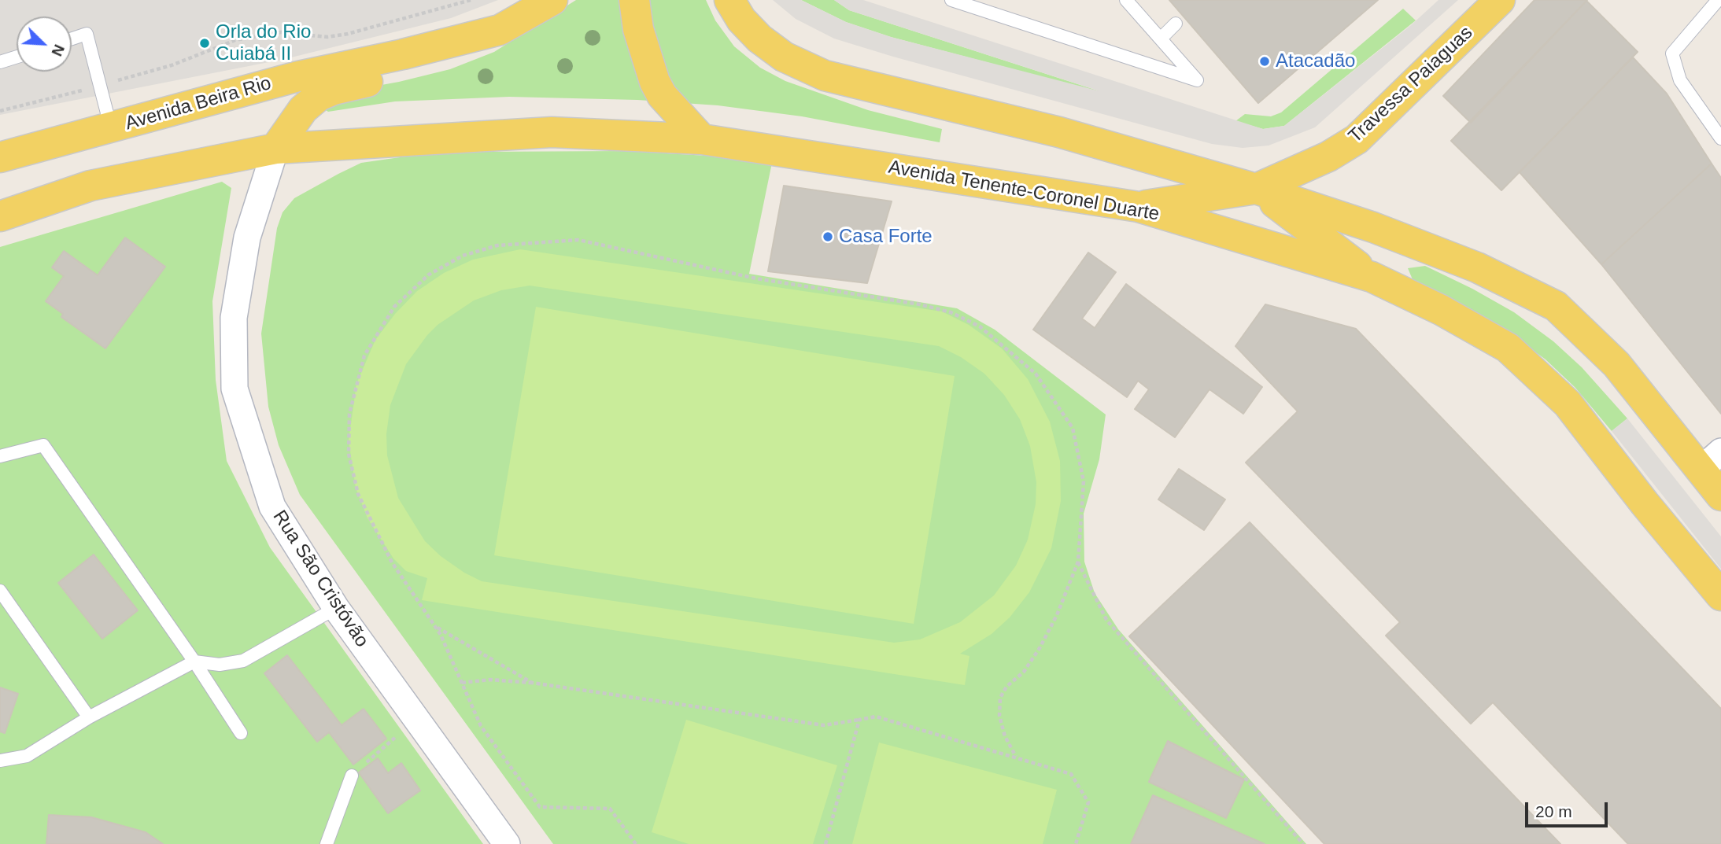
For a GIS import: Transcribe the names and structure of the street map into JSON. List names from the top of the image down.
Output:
{
  "streets": {
    "main road": ["Travessa Paiaguas", "Avenida Beira Rio", "Avenida Tenente-Coronel Duarte"],
    "street": ["Rua São Cristóvão"]
  },
  "crossings": [
    ["Avenida Tenente-Coronel Duarte", "Rua São Cristóvão"]
  ],
  "places": ["Orla do Rio Cuiabá II", "Atacadão", "Casa Forte"],
  "scale_bar": "20 m",
  "north": "bottom right"
}
